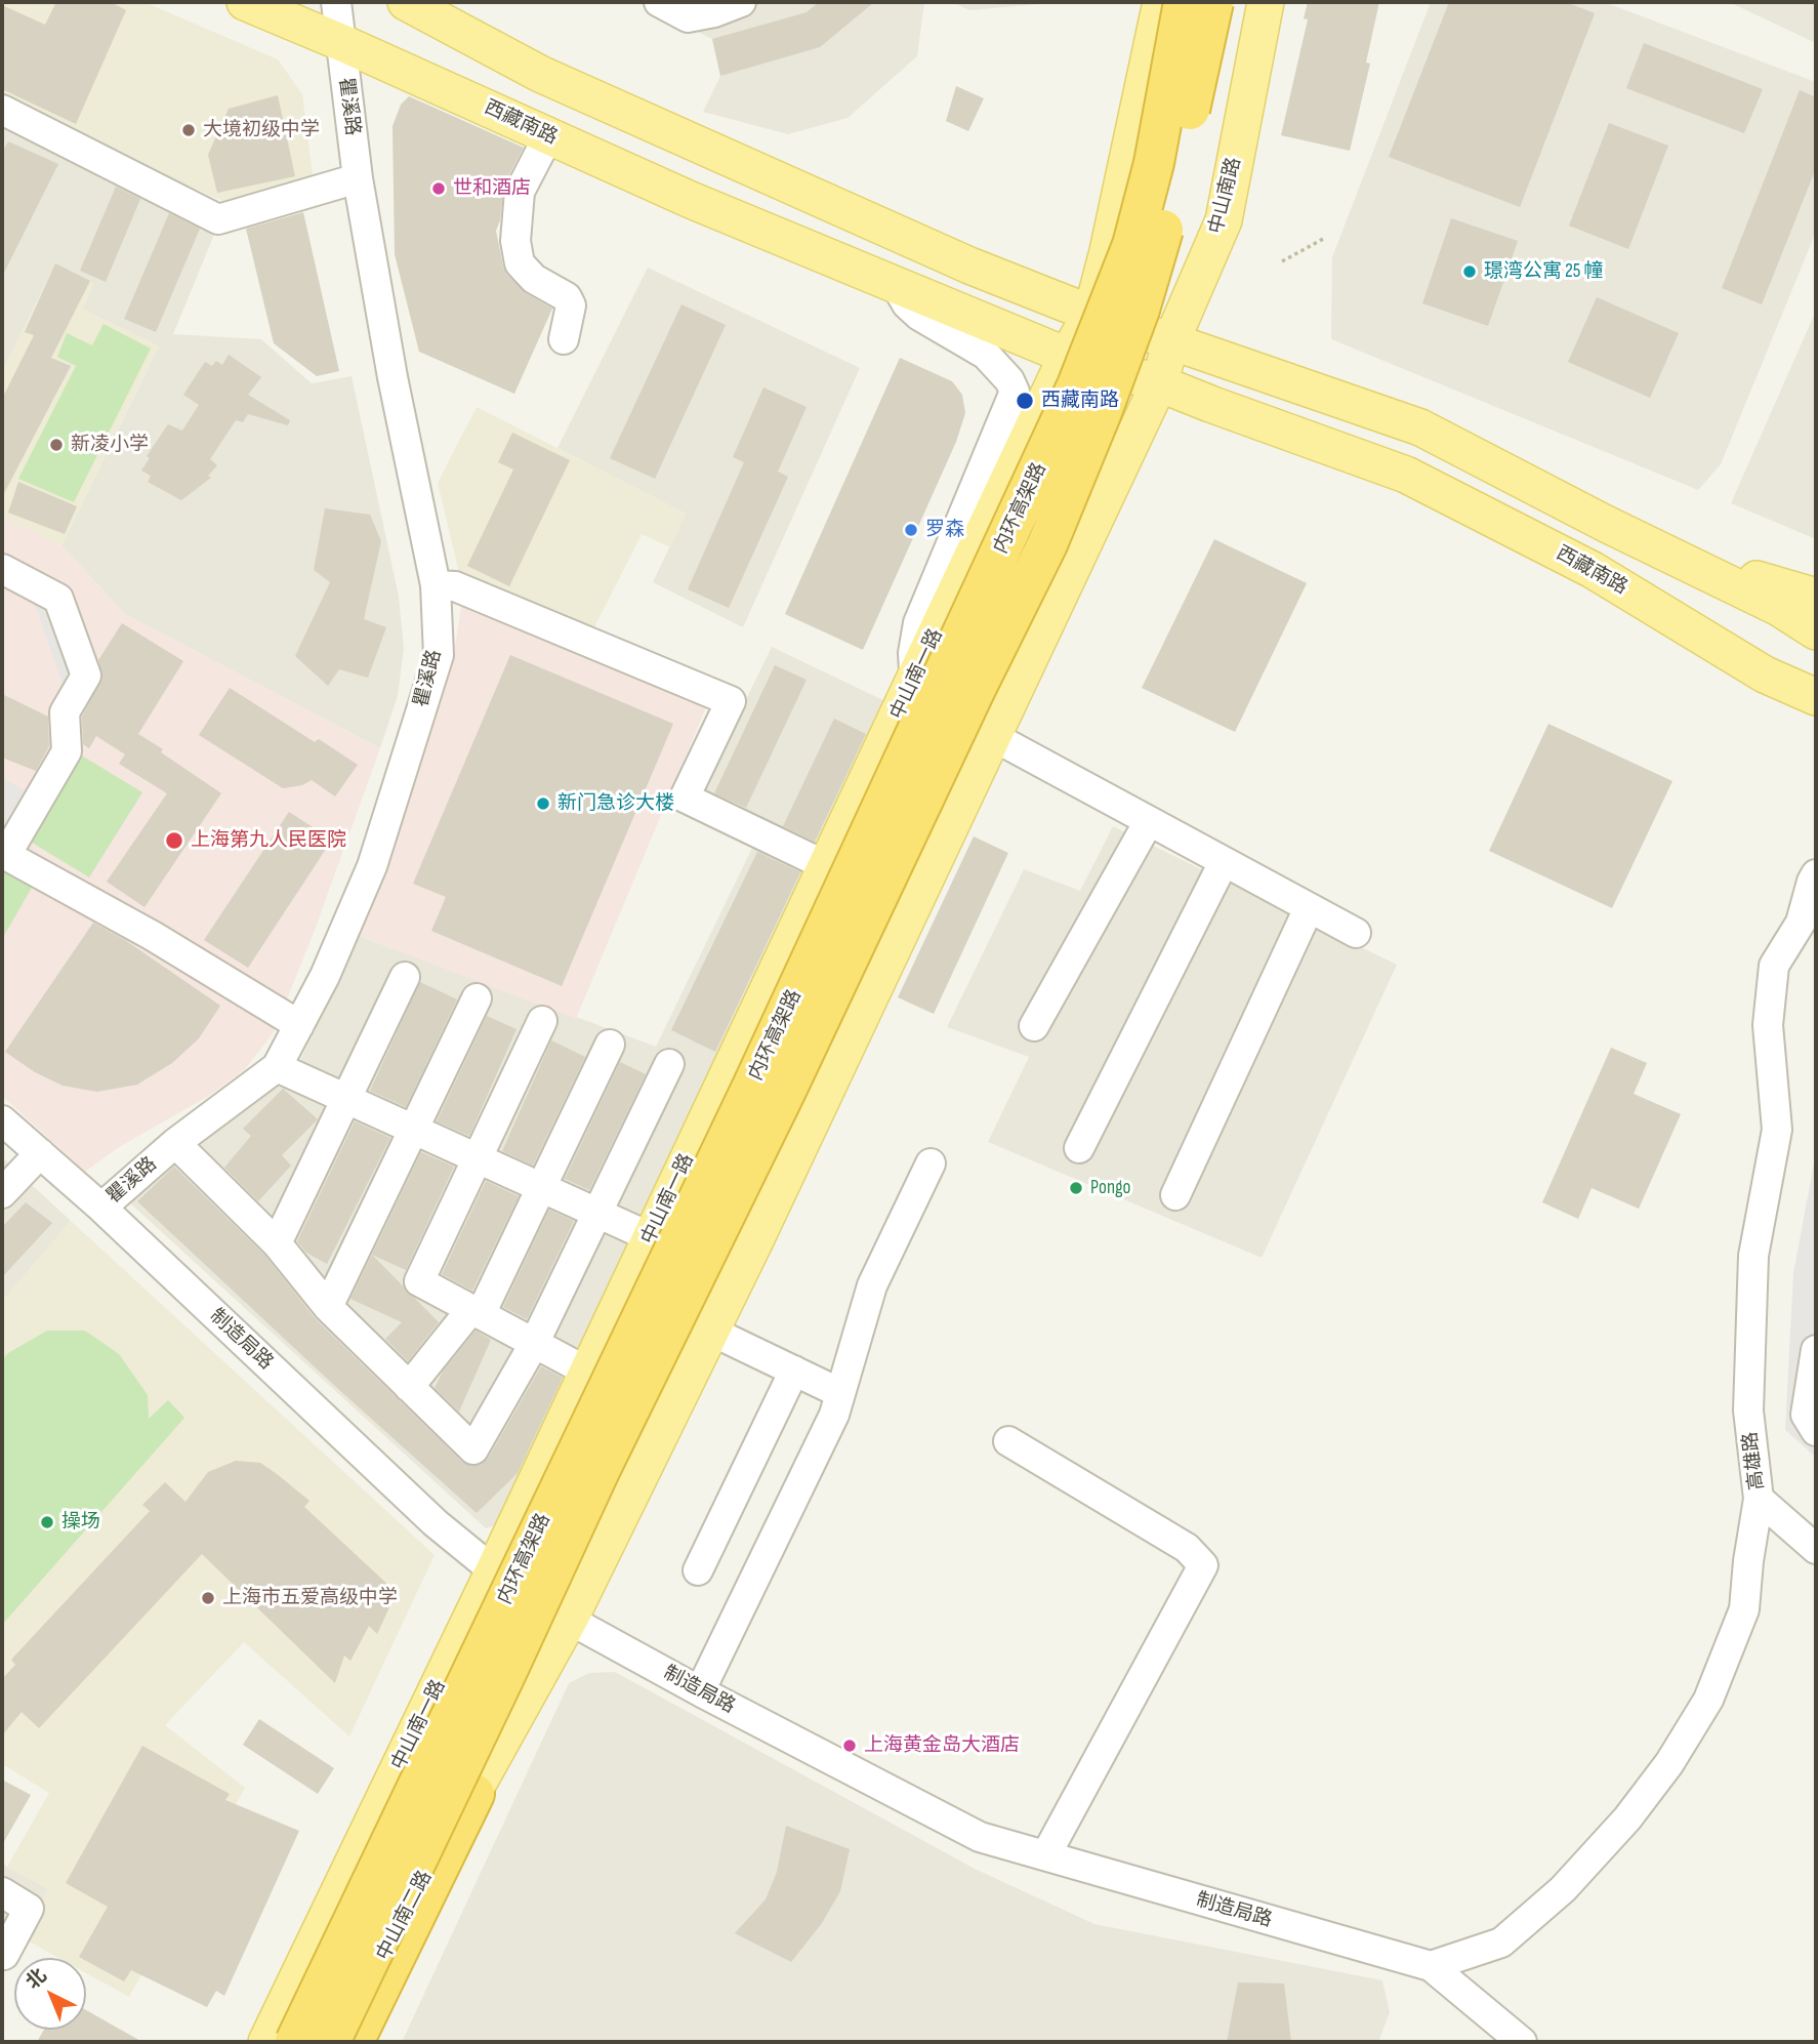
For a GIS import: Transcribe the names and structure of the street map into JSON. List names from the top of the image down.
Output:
{
  "streets": {
    "highway": ["内环高架路"],
    "main road": [
      "西藏南路",
      "中山南路",
      "中山南一路",
      "中山南二路"
    ],
    "street": ["瞿溪路", "制造局路", "高雄路"]
  },
  "crossings": [
    ["瞿溪路", "西藏南路"],
    ["瞿溪路", "制造局路"],
    ["西藏南路", "中山南路"],
    ["西藏南路", "中山南一路"],
    ["中山南一路", "制造局路"],
    ["制造局路", "高雄路"]
  ],
  "places": [
    "大境初级中学",
    "世和酒店",
    "璟湾公寓 25 幢",
    "西藏南路",
    "新凌小学",
    "罗森",
    "新门急诊大楼",
    "上海第九人民医院",
    "Pongo",
    "操场",
    "上海市五爱高级中学",
    "上海黄金岛大酒店"
  ],
  "north": "top left"
}
